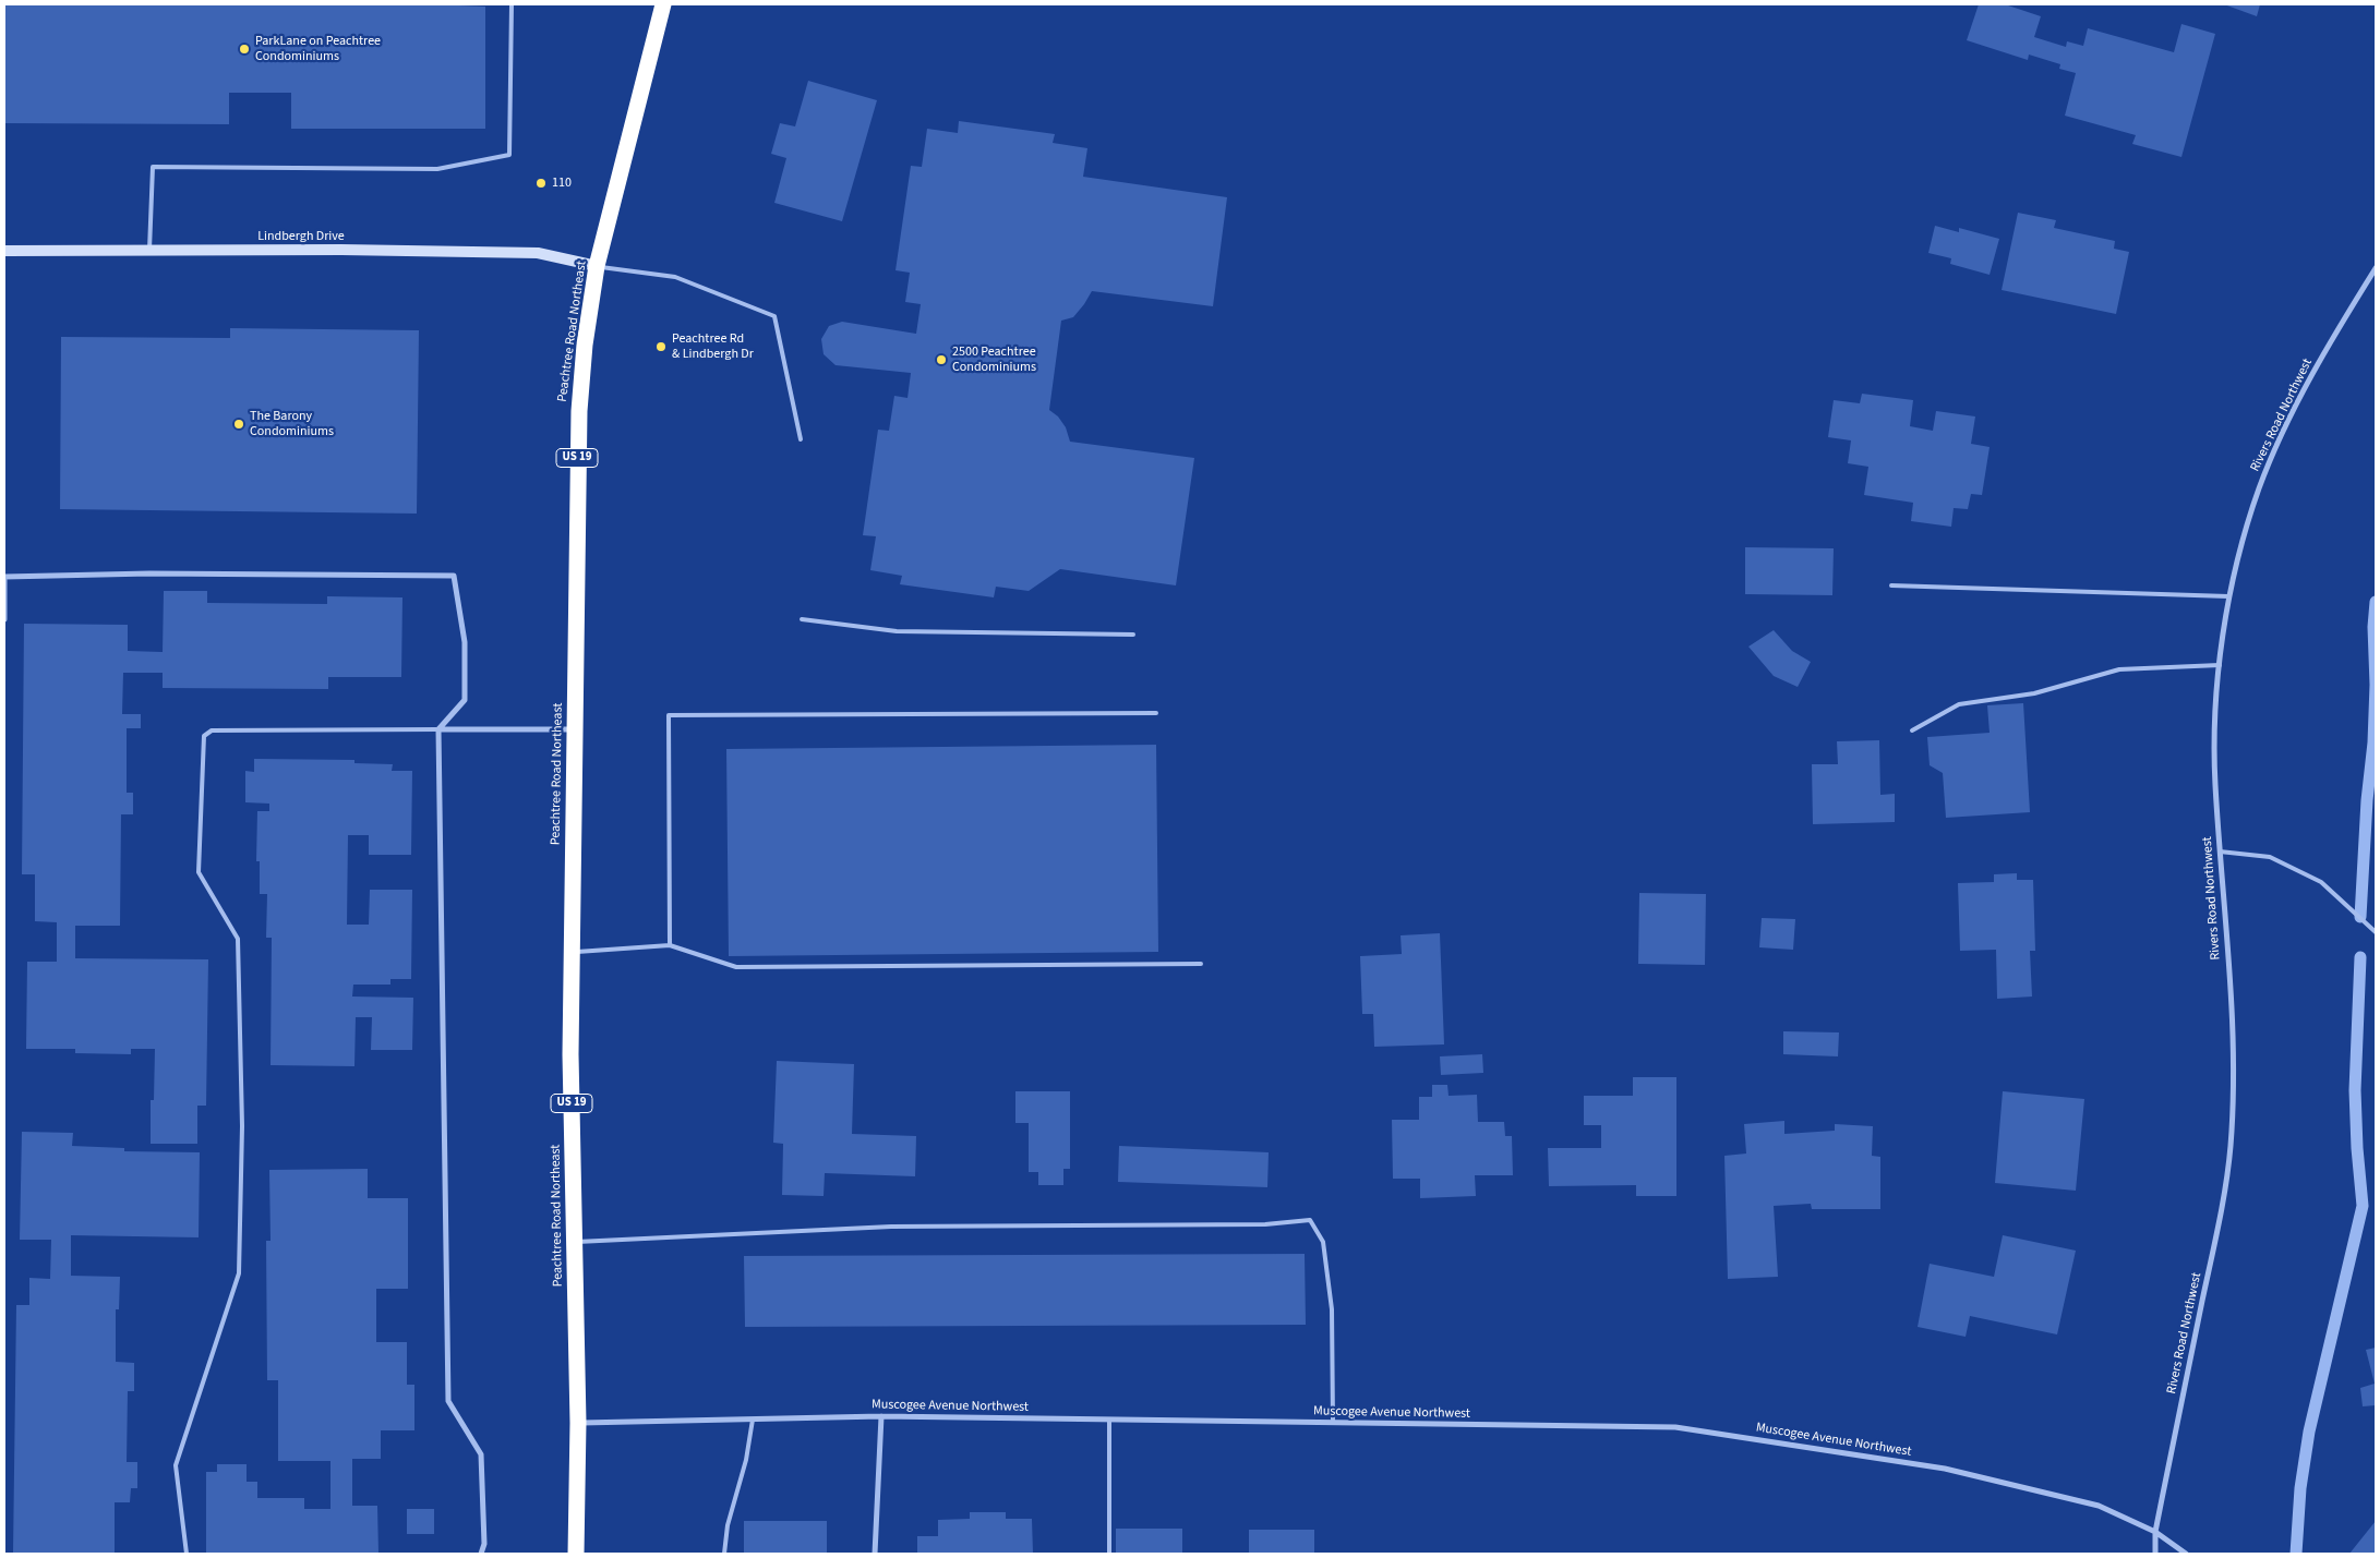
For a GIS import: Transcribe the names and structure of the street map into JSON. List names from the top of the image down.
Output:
{
  "streets": {
    "highway": ["Peachtree Road Northeast", "US 19"],
    "main road": ["Lindbergh Drive"],
    "street": ["Rivers Road Northwest", "Muscogee Avenue Northwest"]
  },
  "crossings": [
    ["Lindbergh Drive", "Peachtree Road Northeast"],
    ["Peachtree Road Northeast", "Muscogee Avenue Northwest"],
    ["Rivers Road Northwest", "Muscogee Avenue Northwest"]
  ],
  "places": [
    "ParkLane on Peachtree Condominiums",
    "110",
    "Peachtree Rd & Lindbergh Dr",
    "2500 Peachtree Condominiums",
    "The Barony Condominiums"
  ]
}
